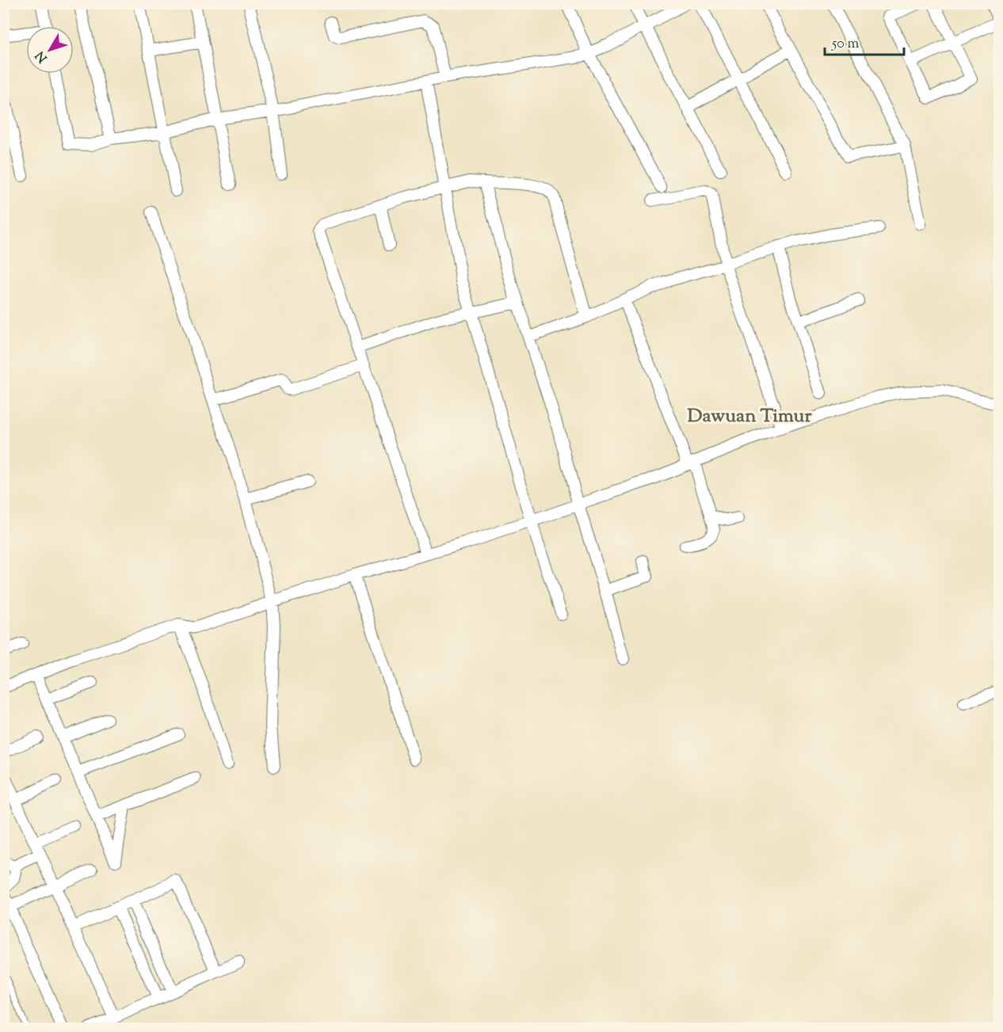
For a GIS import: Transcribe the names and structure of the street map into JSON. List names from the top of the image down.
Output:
{
  "districts": ["Dawuan Timur"],
  "scale_bar": "50 m",
  "north": "bottom left"
}
